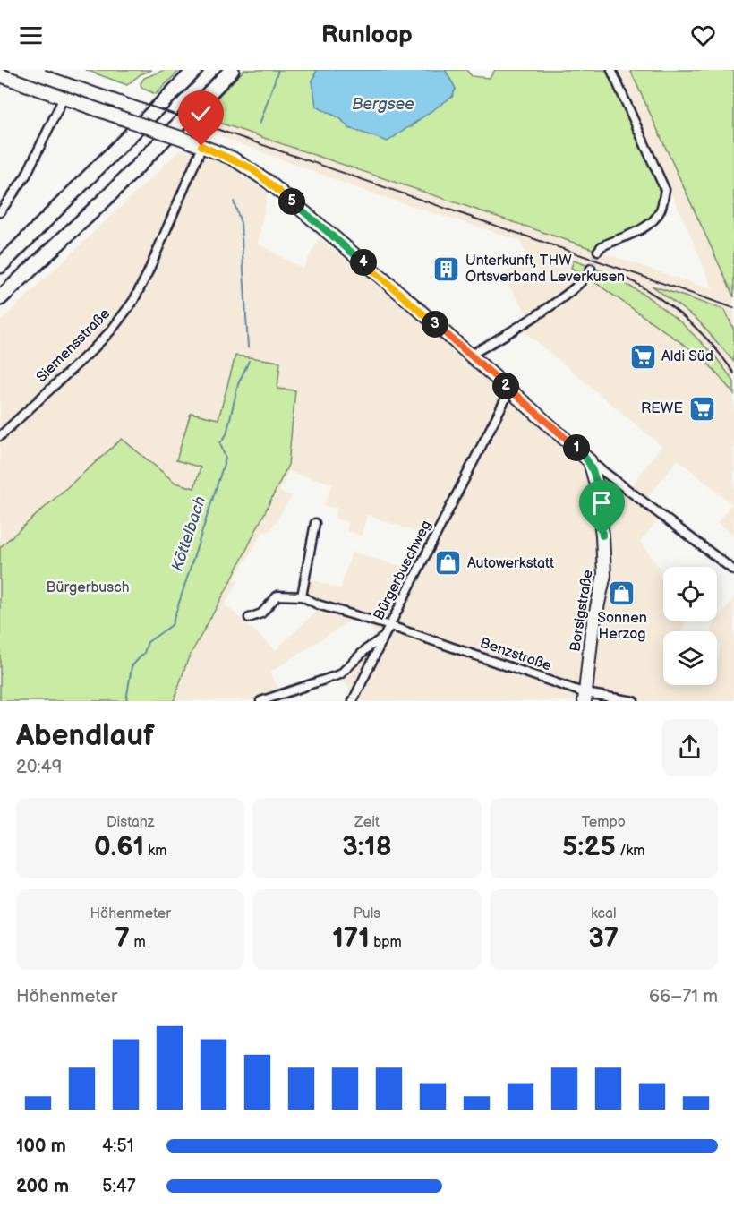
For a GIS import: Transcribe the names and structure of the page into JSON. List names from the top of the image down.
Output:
{
  "streets": {
    "main road": ["Borsigstraße"],
    "street": ["Siemensstraße", "Bürgerbuschweg", "Benzstraße"]
  },
  "crossings": [
    ["Bürgerbuschweg", "Benzstraße"],
    ["Borsigstraße", "Benzstraße"]
  ],
  "water": ["Bergsee", "Köttelbach"],
  "parks": ["Bürgerbusch"],
  "places": {
    "building": ["Unterkunft, THW Ortsverband Leverkusen"],
    "supermarket": ["Aldi Süd", "REWE"],
    "shop": ["Autowerkstatt", "Sonnen Herzog"]
  },
  "page": {
    "header": "Runloop",
    "pins": [
      "5",
      "4",
      "3",
      "2",
      "1"
    ],
    "heading": ["Abendlauf", "20:49"],
    "stats": [
      ["Distanz", "0.61 km"],
      ["Zeit", "3:18"],
      ["Tempo", "5:25 /km"],
      ["Höhenmeter", "7 m"],
      ["Puls", "171 bpm"],
      ["kcal", "37"]
    ],
    "chart": ["Höhenmeter", "66–71 m"],
    "list": [
      {
        "name": "100 m",
        "note": "4:51"
      },
      {
        "name": "200 m",
        "note": "5:47"
      }
    ]
  }
}
